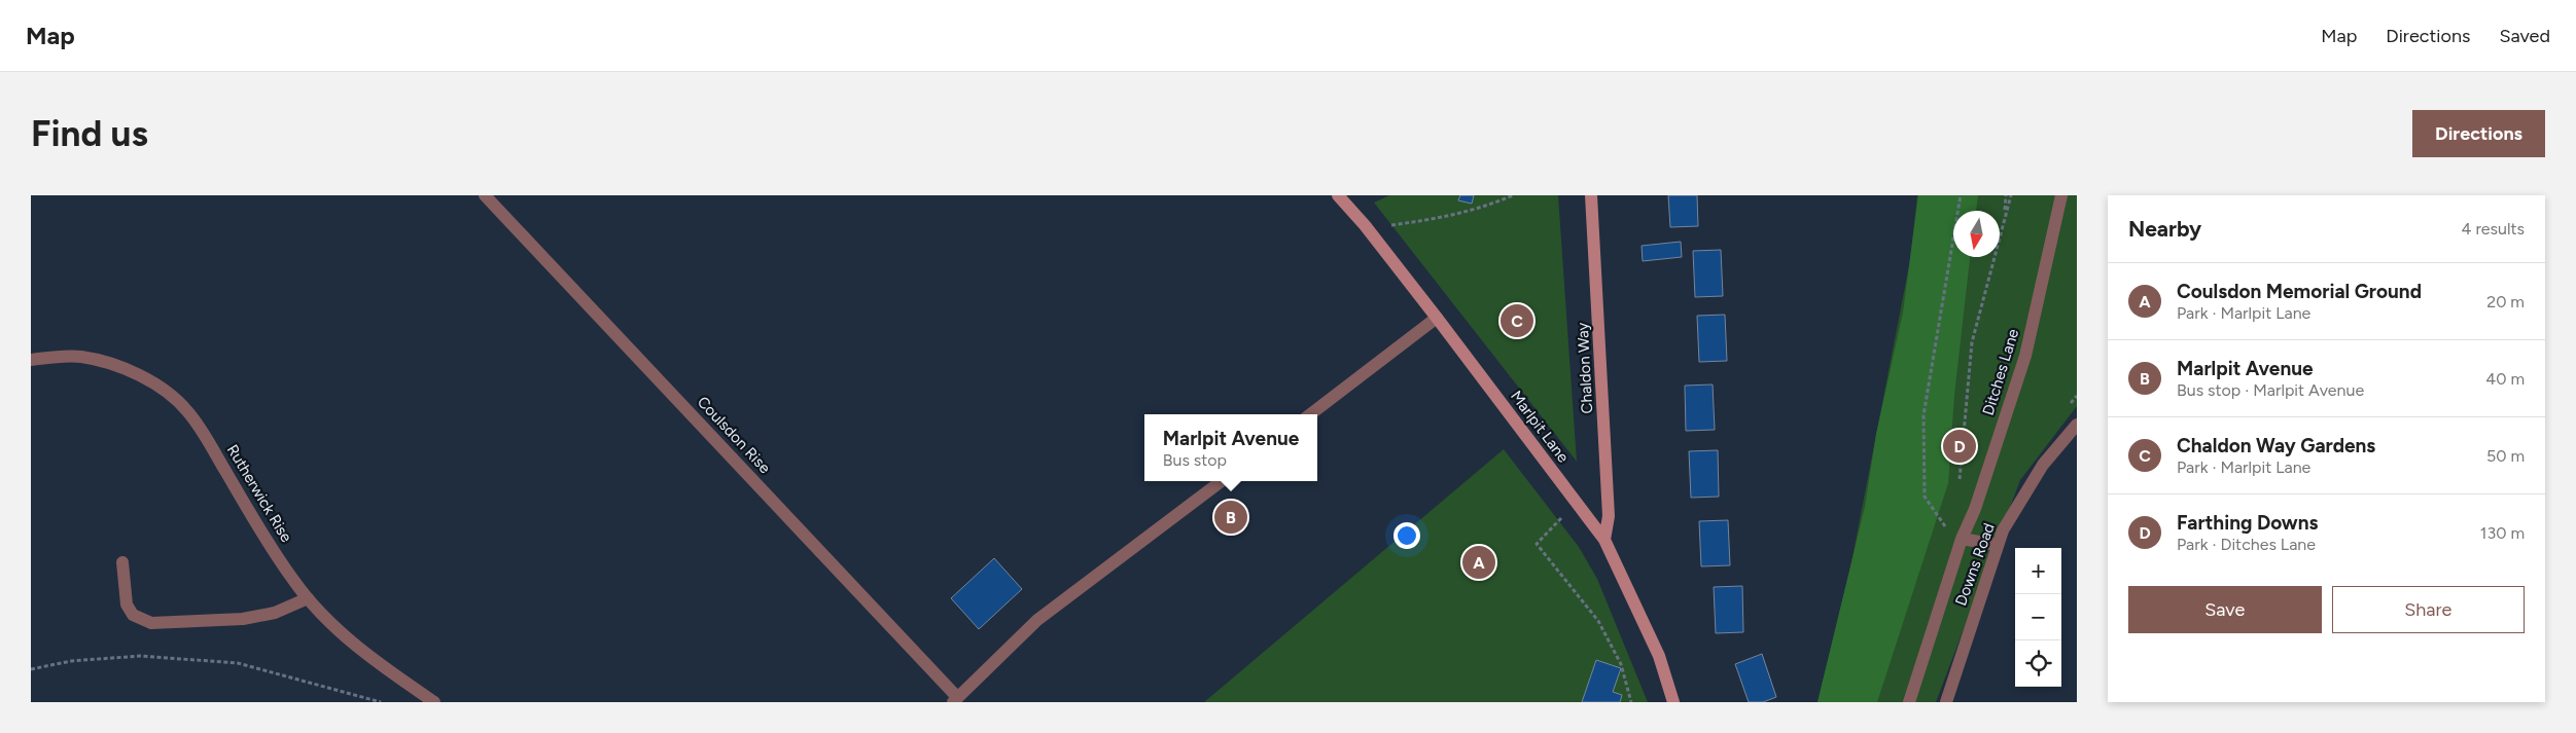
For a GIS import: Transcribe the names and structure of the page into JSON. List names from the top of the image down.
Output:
{
  "streets": {
    "main road": ["Chaldon Way", "Marlpit Lane"],
    "street": [
      "Ditches Lane",
      "Coulsdon Rise",
      "Rutherwick Rise",
      "Downs Road"
    ]
  },
  "crossings": [
    ["Chaldon Way", "Marlpit Lane"]
  ],
  "north": "bottom",
  "page": {
    "header": "Map",
    "nav": ["Map", "Directions", "Saved"],
    "buttons": [
      "Directions",
      ["Save", "Share"]
    ],
    "title": "Find us",
    "heading": ["Nearby", "4 results"],
    "list": [
      {
        "mark": "A",
        "name": "Coulsdon Memorial Ground",
        "note": "Park · Marlpit Lane",
        "value": "20 m"
      },
      {
        "mark": "B",
        "name": "Marlpit Avenue",
        "note": "Bus stop · Marlpit Avenue",
        "value": "40 m"
      },
      {
        "mark": "C",
        "name": "Chaldon Way Gardens",
        "note": "Park · Marlpit Lane",
        "value": "50 m"
      },
      {
        "mark": "D",
        "name": "Farthing Downs",
        "note": "Park · Ditches Lane",
        "value": "130 m"
      }
    ],
    "pins": [
      "C",
      "D",
      "B",
      "A"
    ],
    "popup": ["Marlpit Avenue", "Bus stop"],
    "map_buttons": ["+", "−"]
  }
}
